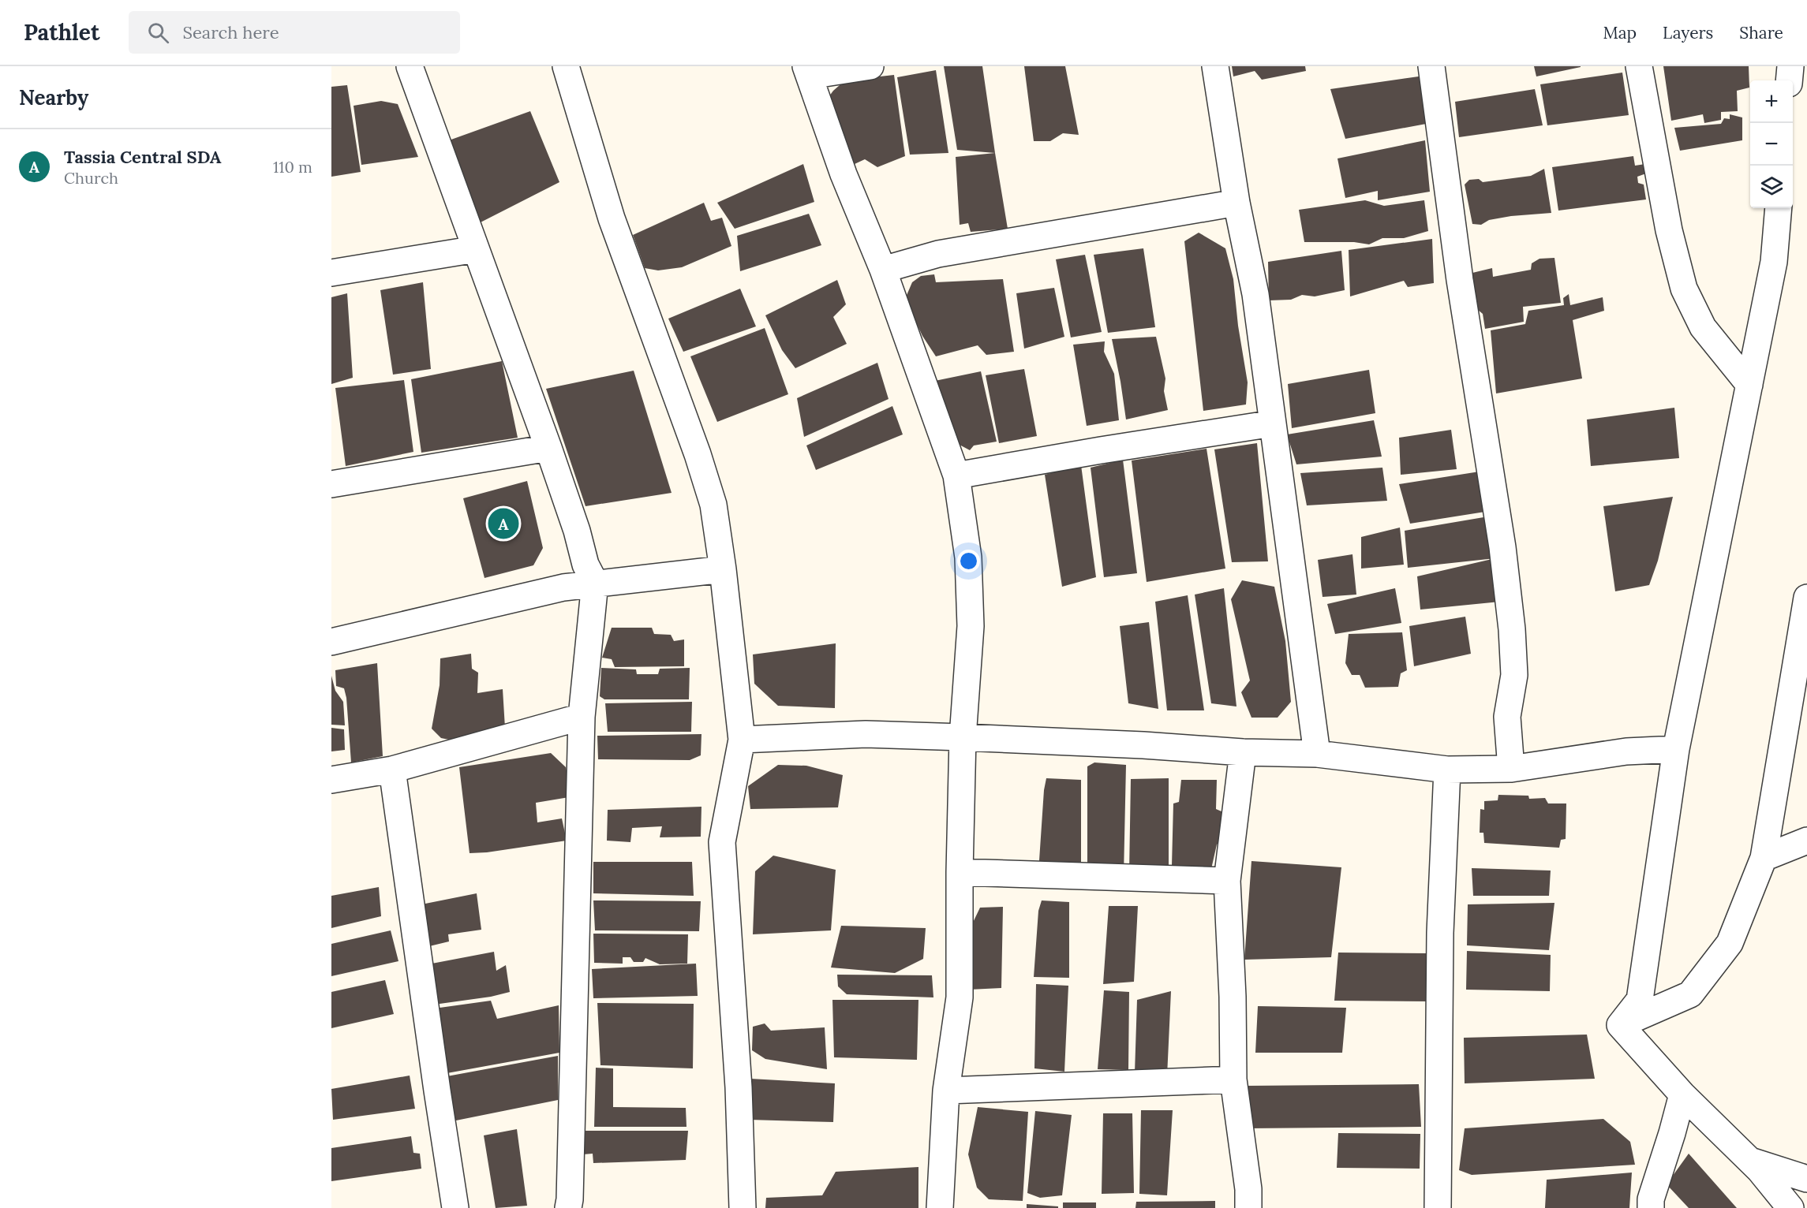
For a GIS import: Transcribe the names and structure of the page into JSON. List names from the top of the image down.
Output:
{
  "page": {
    "header": "Pathlet",
    "search": "Search here",
    "nav": ["Map", "Layers", "Share"],
    "heading": "Nearby",
    "map_buttons": ["+", "−"],
    "list": [
      {
        "mark": "A",
        "name": "Tassia Central SDA",
        "note": "Church",
        "value": "110 m"
      }
    ],
    "pins": "A"
  }
}
